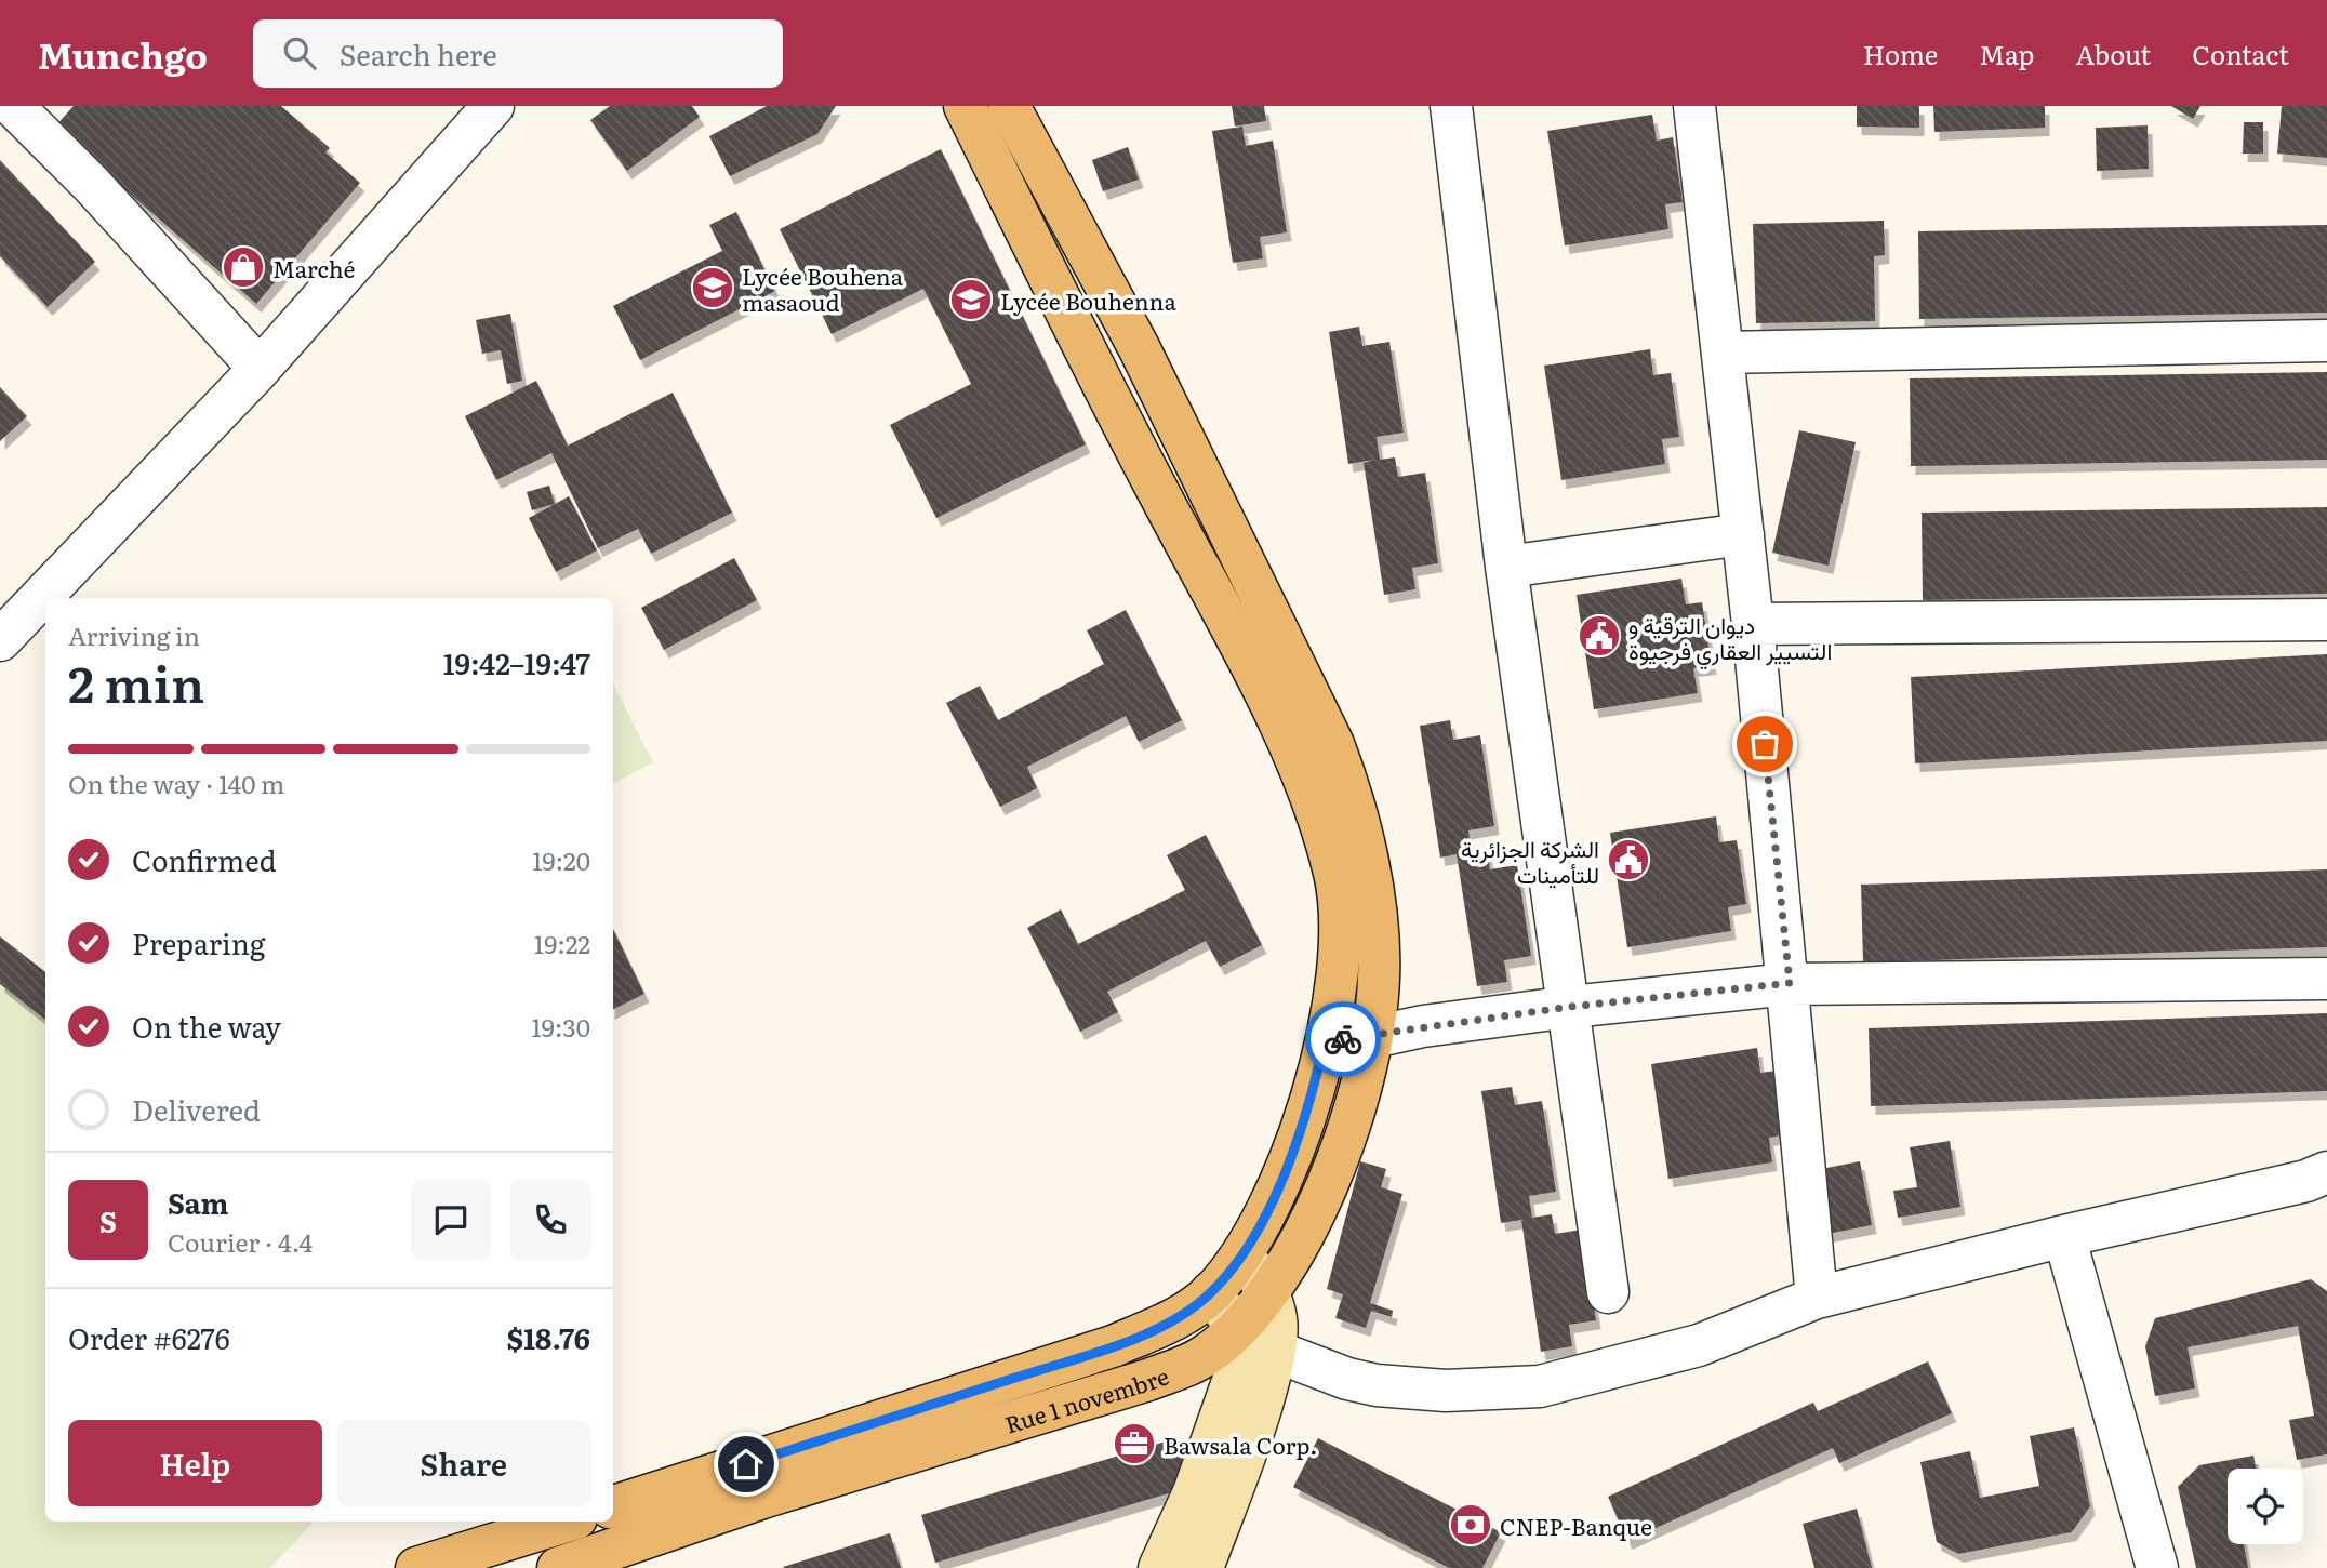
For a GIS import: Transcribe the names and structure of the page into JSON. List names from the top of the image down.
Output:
{
  "streets": {
    "main road": ["Rue 1 novembre"]
  },
  "places": {
    "shop": ["Marché"],
    "school or university": ["Lycée Bouhena masaoud", "Lycée Bouhenna"],
    "public building": ["ديوان الترقية و التسيير العقاري فرجيوة", "الشركة الجزائرية للتأمينات"],
    "office": ["Bawsala Corp."],
    "bank": ["CNEP-Banque"]
  },
  "page": {
    "header": "Munchgo",
    "search": "Search here",
    "nav": [
      "Home",
      "Map",
      "About",
      "Contact"
    ],
    "heading": ["2 min", "Arriving in", "19:42–19:47"],
    "panel": [
      "Sam",
      "Courier · 4.4",
      "Order #6276",
      "$18.76"
    ],
    "bar": "On the way · 140 m",
    "list": [
      ["Confirmed", "19:20"],
      ["Preparing", "19:22"],
      ["On the way", "19:30"],
      "Delivered"
    ],
    "round": "S",
    "buttons": ["Help", "Share"]
  }
}
